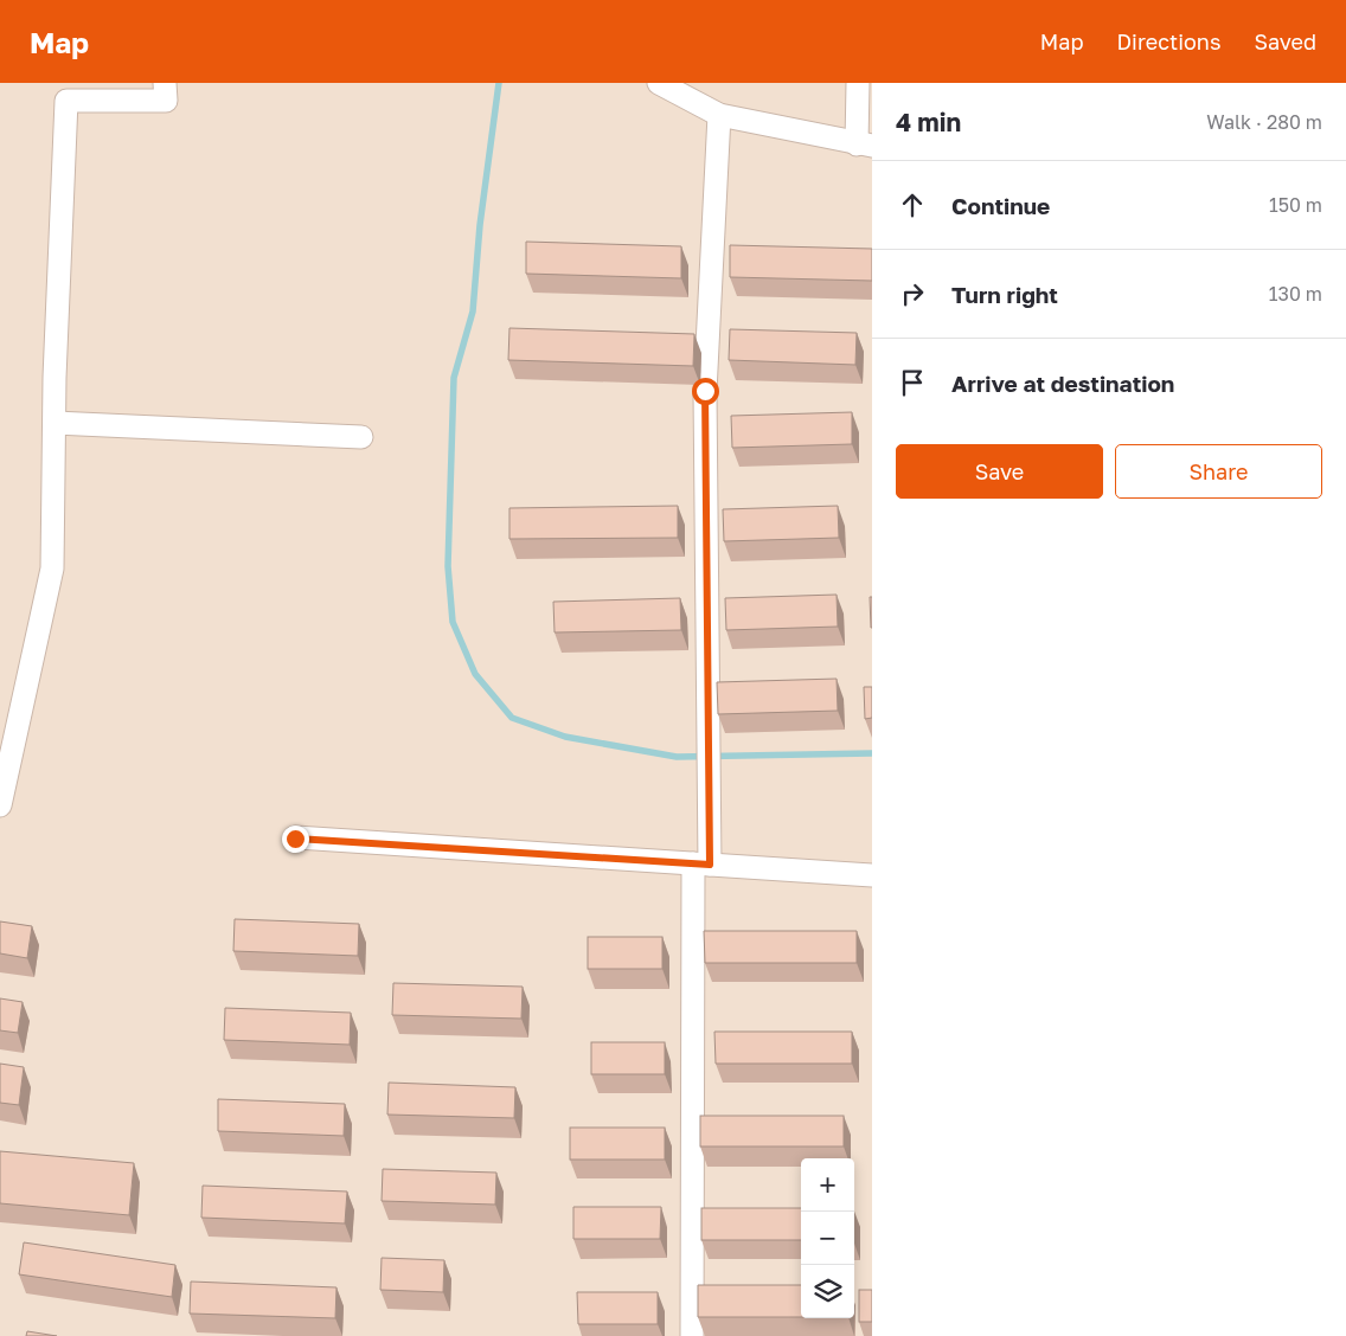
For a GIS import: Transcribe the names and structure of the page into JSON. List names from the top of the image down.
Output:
{
  "page": {
    "header": "Map",
    "nav": ["Map", "Directions", "Saved"],
    "heading": ["4 min", "Walk · 280 m"],
    "list": [
      ["Continue", "150 m"],
      ["Turn right", "130 m"],
      "Arrive at destination"
    ],
    "buttons": ["Save", "Share"],
    "map_buttons": ["+", "−"]
  }
}
